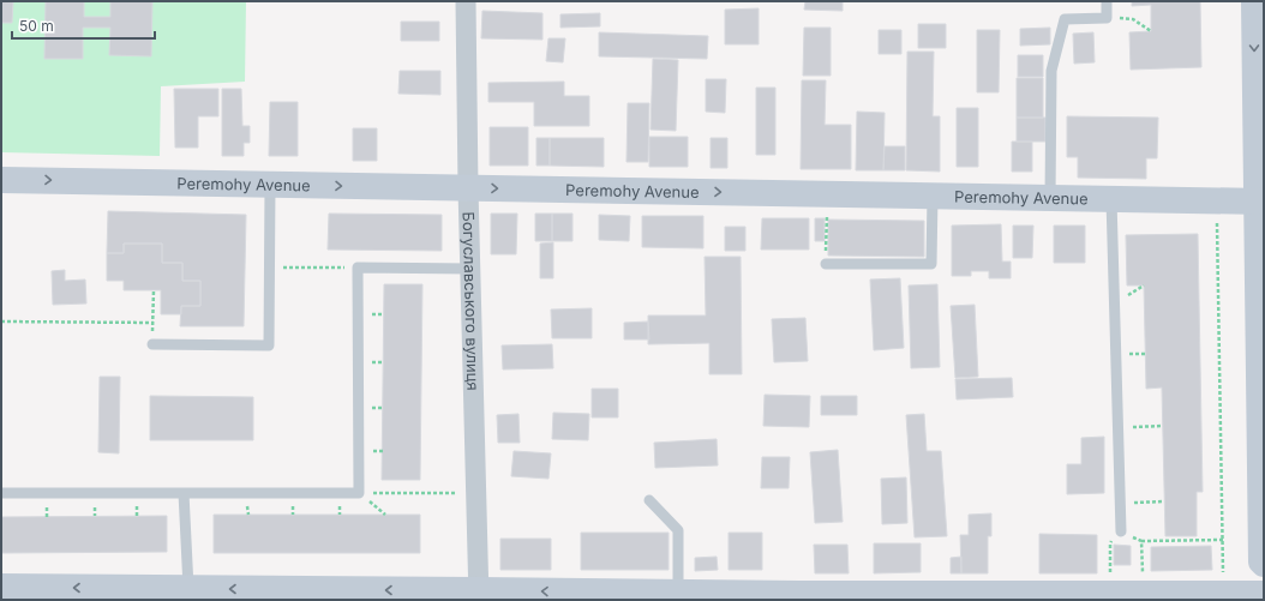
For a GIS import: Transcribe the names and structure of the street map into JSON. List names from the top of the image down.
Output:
{
  "streets": {
    "main road": ["Peremohy Avenue"],
    "street": ["Богуславського вулиця"]
  },
  "crossings": [
    ["Peremohy Avenue", "Богуславського вулиця"]
  ],
  "one_way": ["Peremohy Avenue"],
  "scale_bar": "50 m"
}
